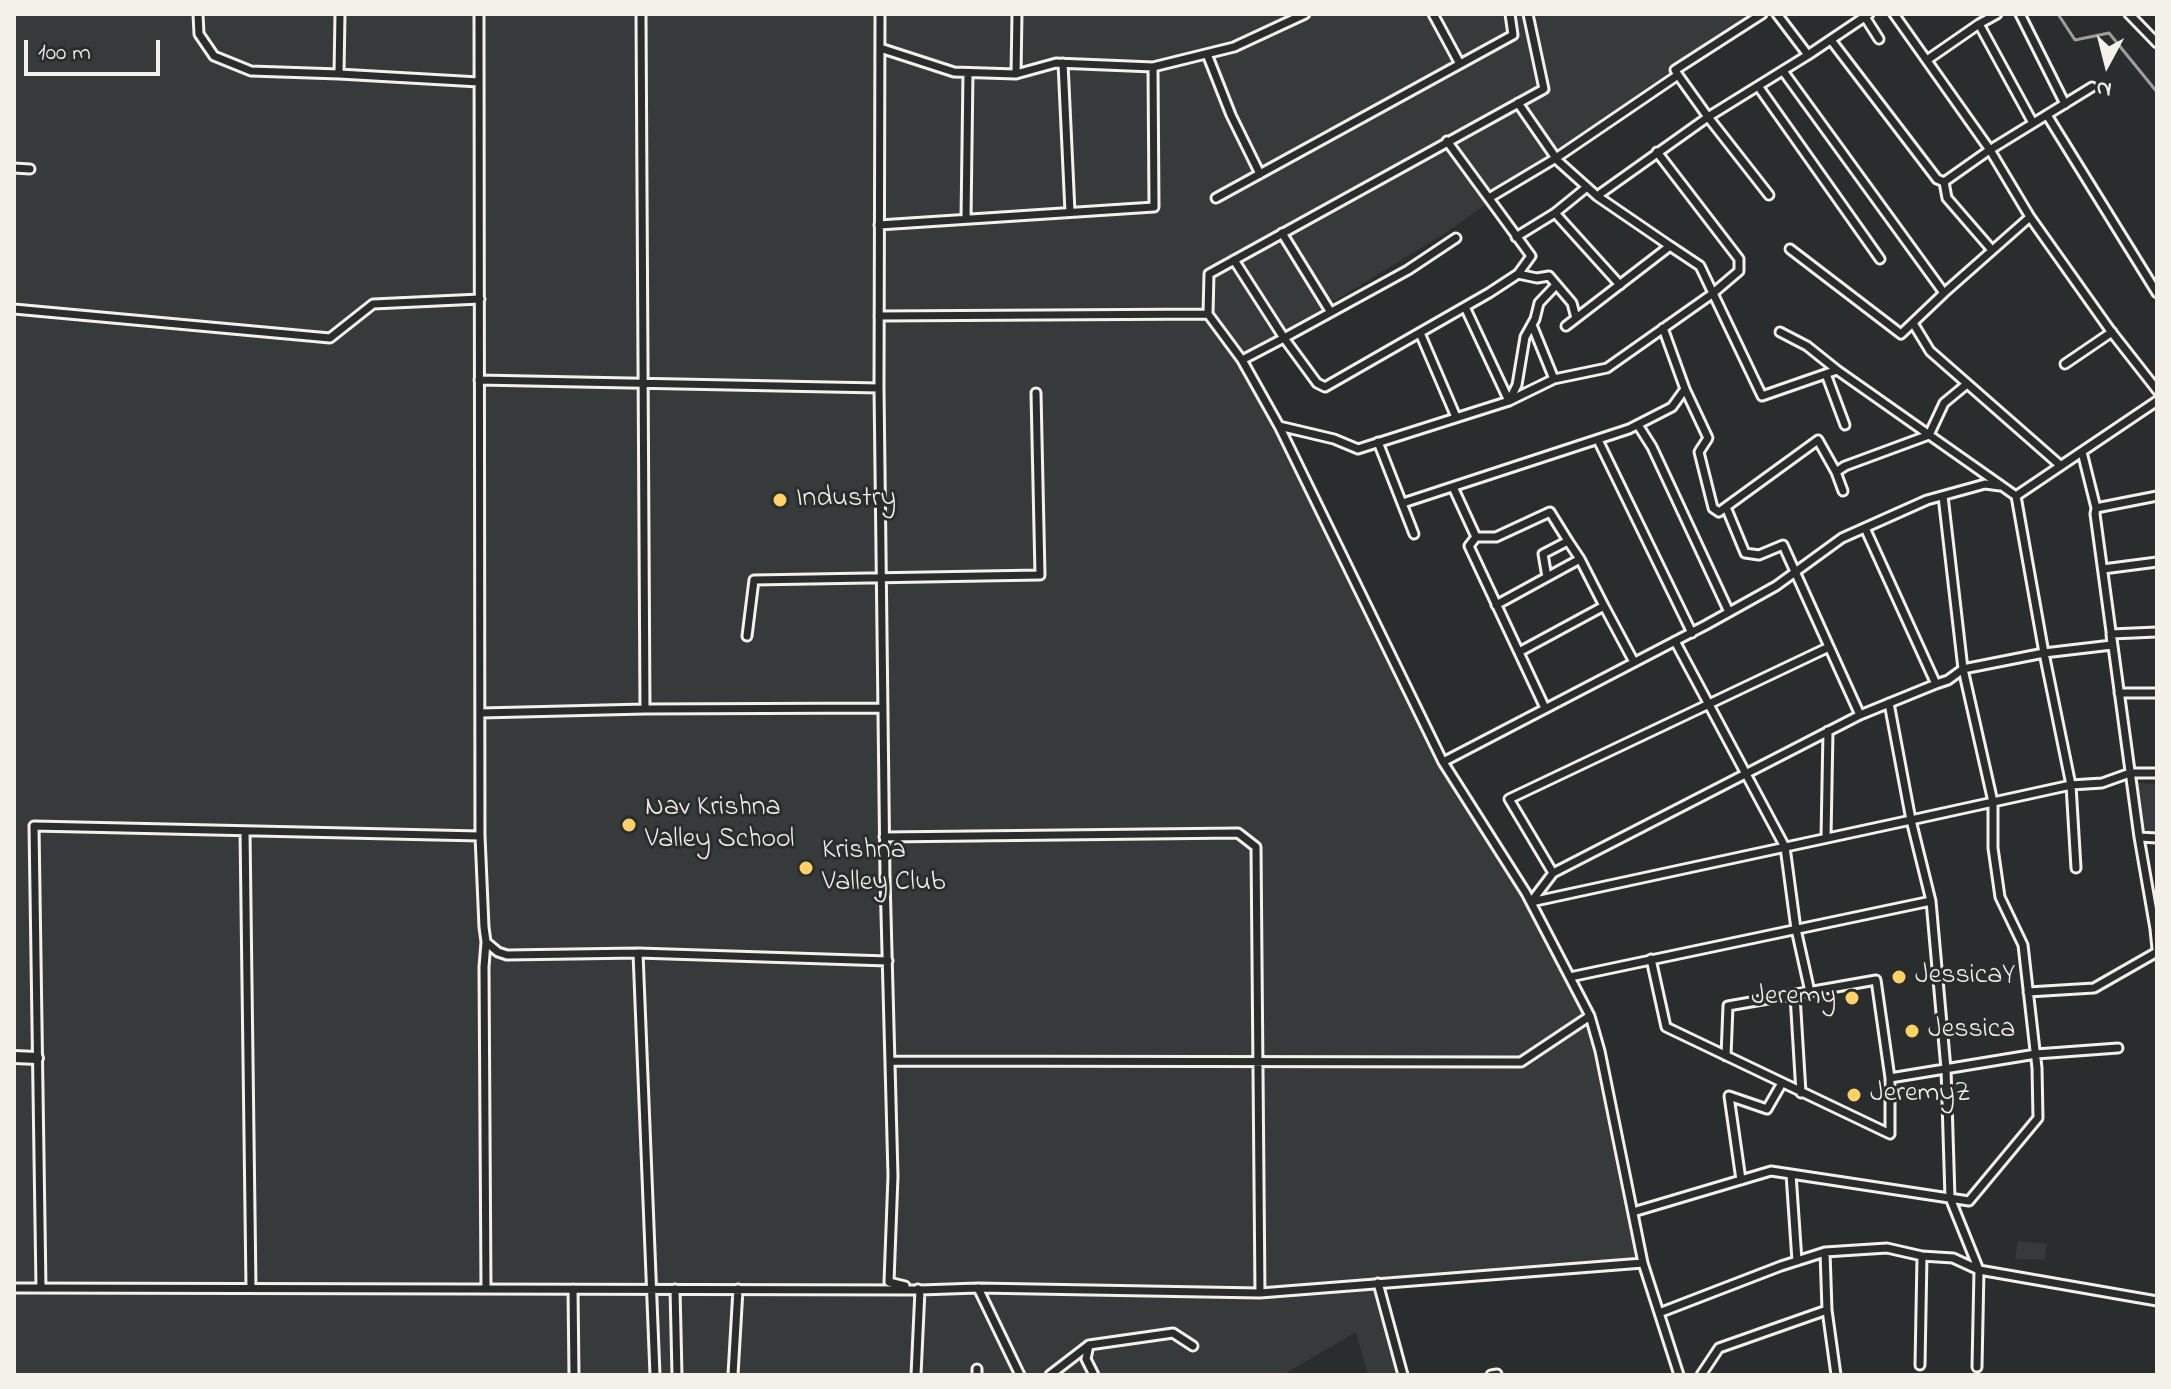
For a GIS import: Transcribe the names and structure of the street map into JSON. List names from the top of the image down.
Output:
{
  "places": [
    "Industry",
    "Nav Krishna Valley School",
    "Krishna Valley Club",
    "JessicaY",
    "Jeremy",
    "Jessica",
    "JeremyZ"
  ],
  "scale_bar": "100 m",
  "north": "bottom"
}
